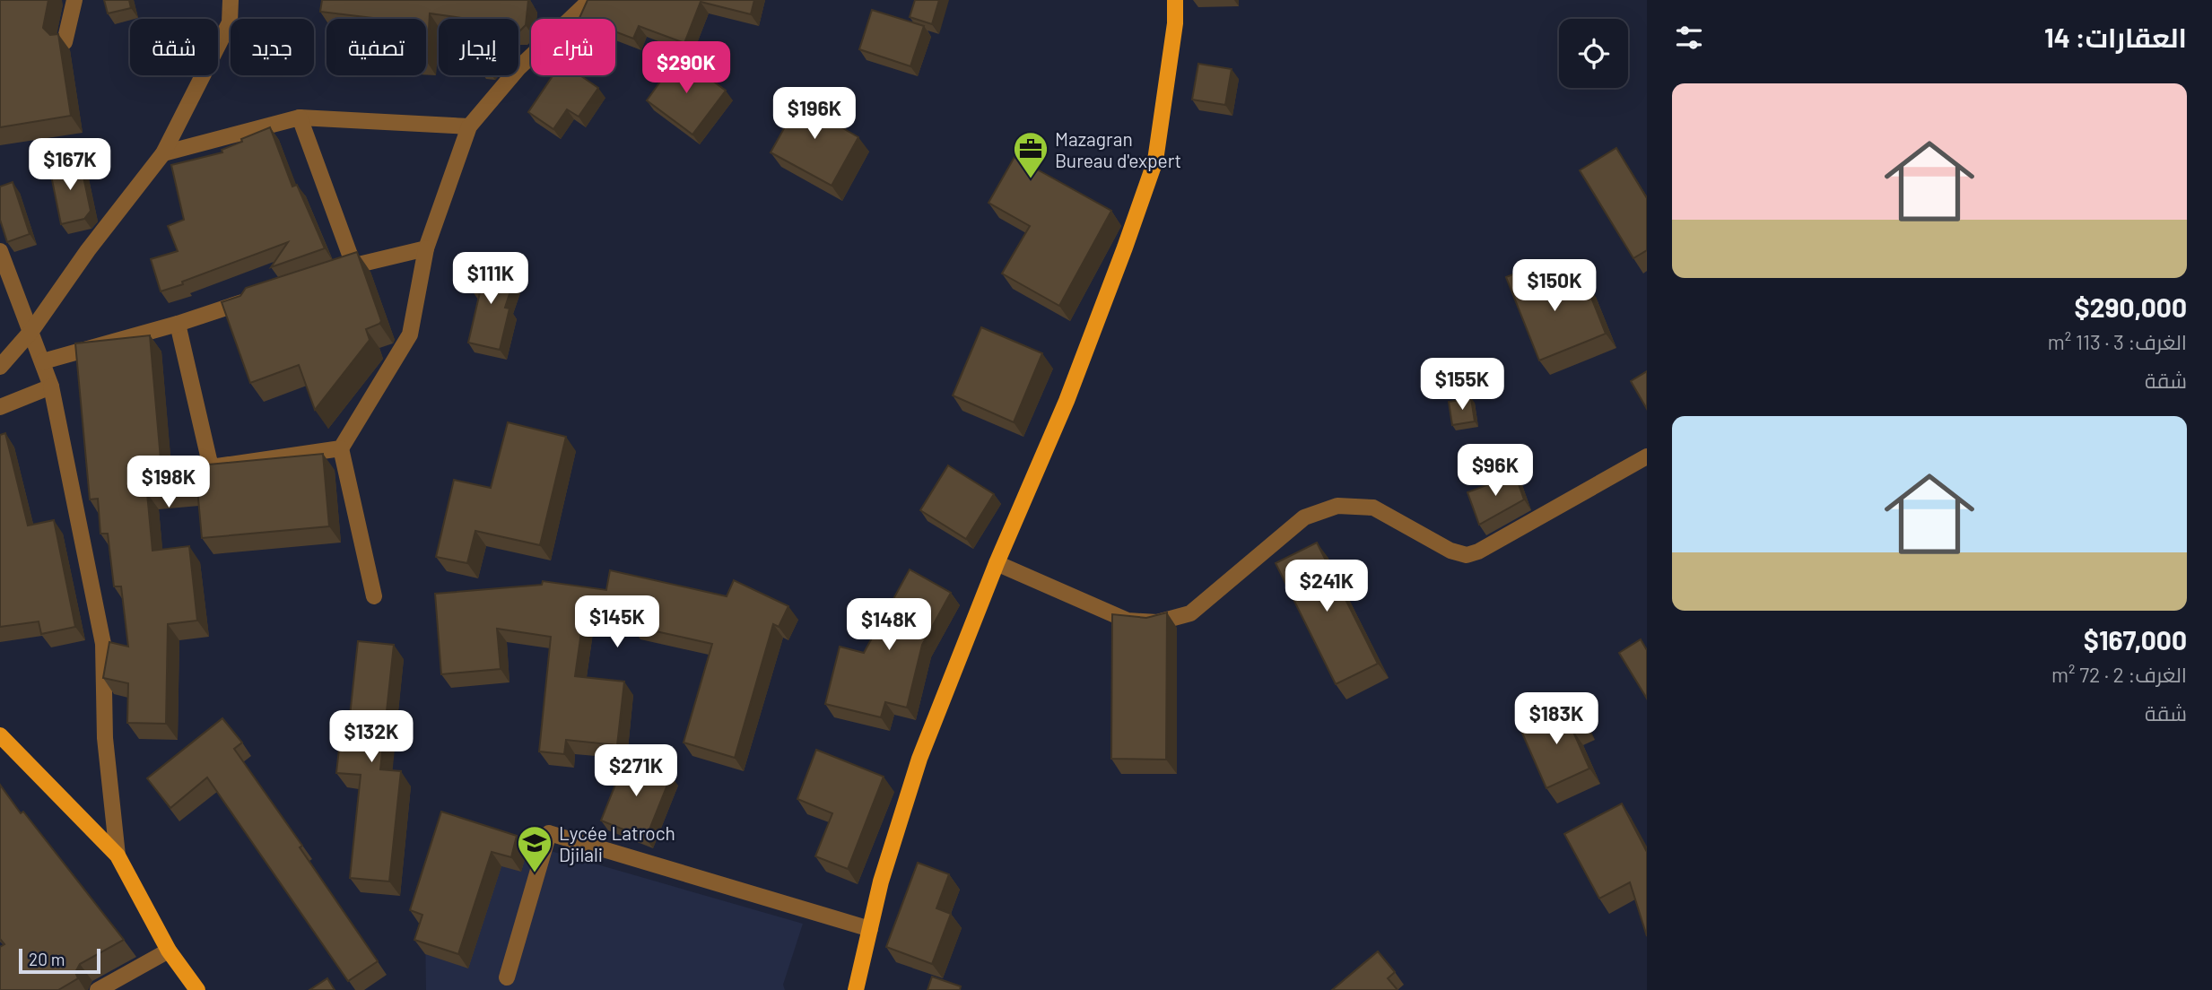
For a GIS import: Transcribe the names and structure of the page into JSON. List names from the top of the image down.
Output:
{
  "places": {
    "office": ["Mazagran Bureau d'expert"],
    "school or university": ["Lycée Latroch Djilali"]
  },
  "scale_bar": "20 m",
  "page": {
    "heading": "العقارات: 14",
    "chip": [
      "شراء",
      "إيجار",
      "تصفية",
      "جديد",
      "شقة"
    ],
    "price": [
      "$290K",
      "$196K",
      "$167K",
      "$111K",
      "$150K",
      "$155K",
      "$96K",
      "$198K",
      "$241K",
      "$145K",
      "$148K",
      "$183K",
      "$132K",
      "$271K"
    ],
    "list": [
      {
        "name": "$290,000",
        "note": "الغرف: 3 · 113 m² · شقة"
      },
      {
        "name": "$167,000",
        "note": "الغرف: 2 · 72 m² · شقة"
      }
    ],
    "scale": "20 m"
  }
}
